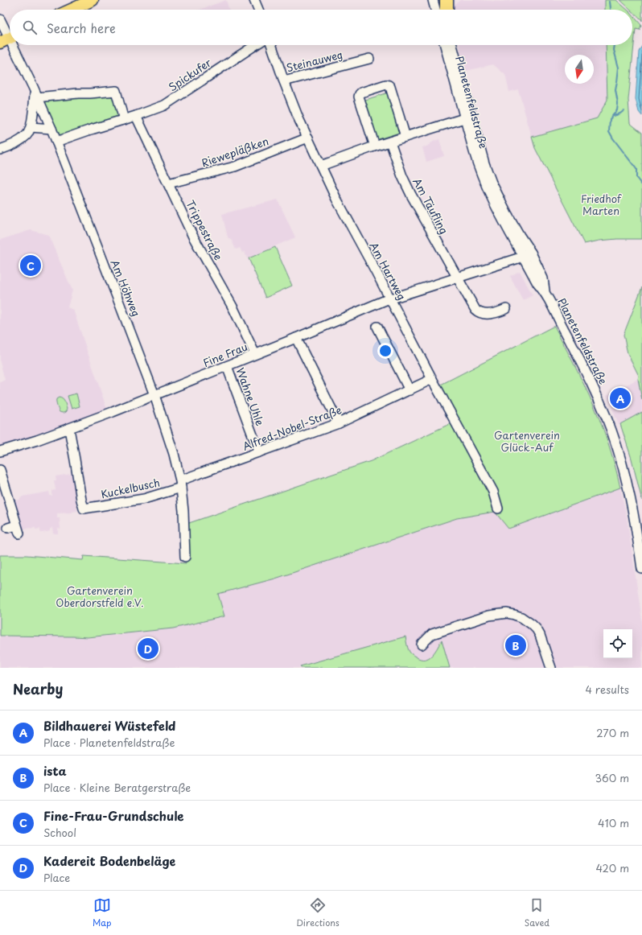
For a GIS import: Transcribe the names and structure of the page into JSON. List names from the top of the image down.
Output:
{
  "streets": {
    "street": [
      "Steinauweg",
      "Spickufer",
      "Planetenfeldstraße",
      "Riewepläßken",
      "Am Täufling",
      "Trippestraße",
      "Am Hartweg",
      "Am Höhweg",
      "Fine Frau",
      "Wahne Uhle",
      "Alfred-Nobel-Straße",
      "Kuckelbusch"
    ]
  },
  "crossings": [
    ["Steinauweg", "Am Hartweg"],
    ["Spickufer", "Trippestraße"],
    ["Spickufer", "Am Höhweg"],
    ["Planetenfeldstraße", "Fine Frau"],
    ["Riewepläßken", "Trippestraße"],
    ["Riewepläßken", "Am Hartweg"],
    ["Am Täufling", "Fine Frau"],
    ["Trippestraße", "Fine Frau"],
    ["Am Hartweg", "Fine Frau"],
    ["Am Hartweg", "Alfred-Nobel-Straße"],
    ["Am Höhweg", "Fine Frau"],
    ["Am Höhweg", "Alfred-Nobel-Straße"],
    ["Am Höhweg", "Kuckelbusch"],
    ["Fine Frau", "Wahne Uhle"],
    ["Fine Frau", "Kuckelbusch"],
    ["Wahne Uhle", "Alfred-Nobel-Straße"],
    ["Alfred-Nobel-Straße", "Kuckelbusch"]
  ],
  "parks": ["Friedhof Marten", "Gartenverein Glück-Auf", "Gartenverein Oberdorstfeld e.V."],
  "north": "bottom",
  "page": {
    "search": "Search here",
    "pins": [
      "C",
      "A",
      "B",
      "D"
    ],
    "heading": ["Nearby", "4 results"],
    "list": [
      {
        "mark": "A",
        "name": "Bildhauerei Wüstefeld",
        "note": "Place · Planetenfeldstraße",
        "value": "270 m"
      },
      {
        "mark": "B",
        "name": "ista",
        "note": "Place · Kleine Beratgerstraße",
        "value": "360 m"
      },
      {
        "mark": "C",
        "name": "Fine-Frau-Grundschule",
        "note": "School",
        "value": "410 m"
      },
      {
        "mark": "D",
        "name": "Kadereit Bodenbeläge",
        "note": "Place",
        "value": "420 m"
      }
    ],
    "nav": ["Map", "Directions", "Saved"]
  }
}
